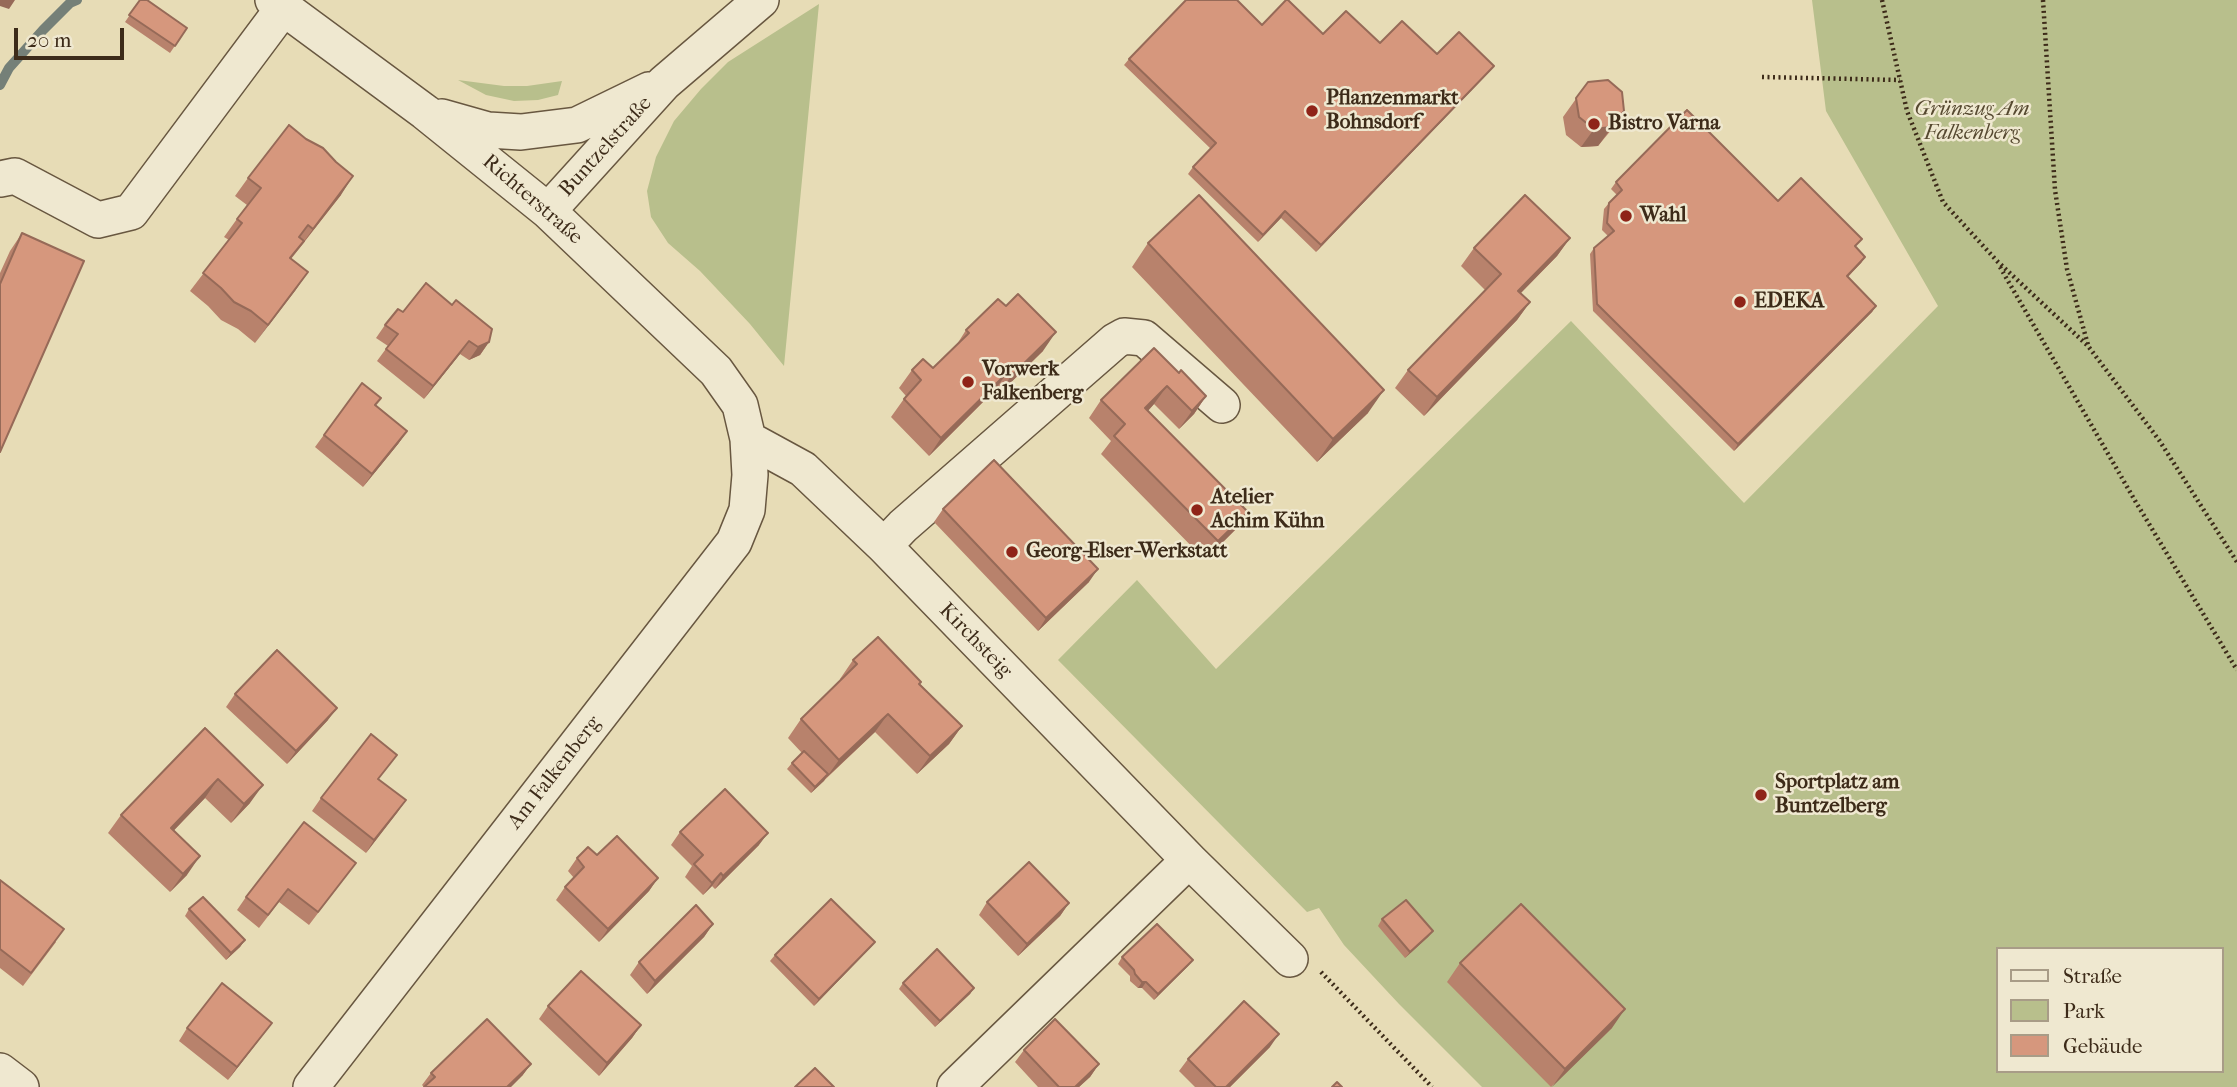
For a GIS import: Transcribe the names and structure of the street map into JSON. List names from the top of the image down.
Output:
{
  "streets": {
    "street": [
      "Buntzelstraße",
      "Richterstraße",
      "Kirchsteig",
      "Am Falkenberg"
    ]
  },
  "crossings": [
    ["Buntzelstraße", "Richterstraße"],
    ["Richterstraße", "Kirchsteig"],
    ["Richterstraße", "Am Falkenberg"],
    ["Kirchsteig", "Am Falkenberg"]
  ],
  "parks": ["Grünzug Am Falkenberg"],
  "places": [
    "Pflanzenmarkt Bohnsdorf",
    "Bistro Varna",
    "Wahl",
    "EDEKA",
    "Vorwerk Falkenberg",
    "Atelier Achim Kühn",
    "Georg-Elser-Werkstatt",
    "Sportplatz am Buntzelberg"
  ],
  "legend": ["Straße", "Park", "Gebäude"],
  "scale_bar": "20 m"
}
